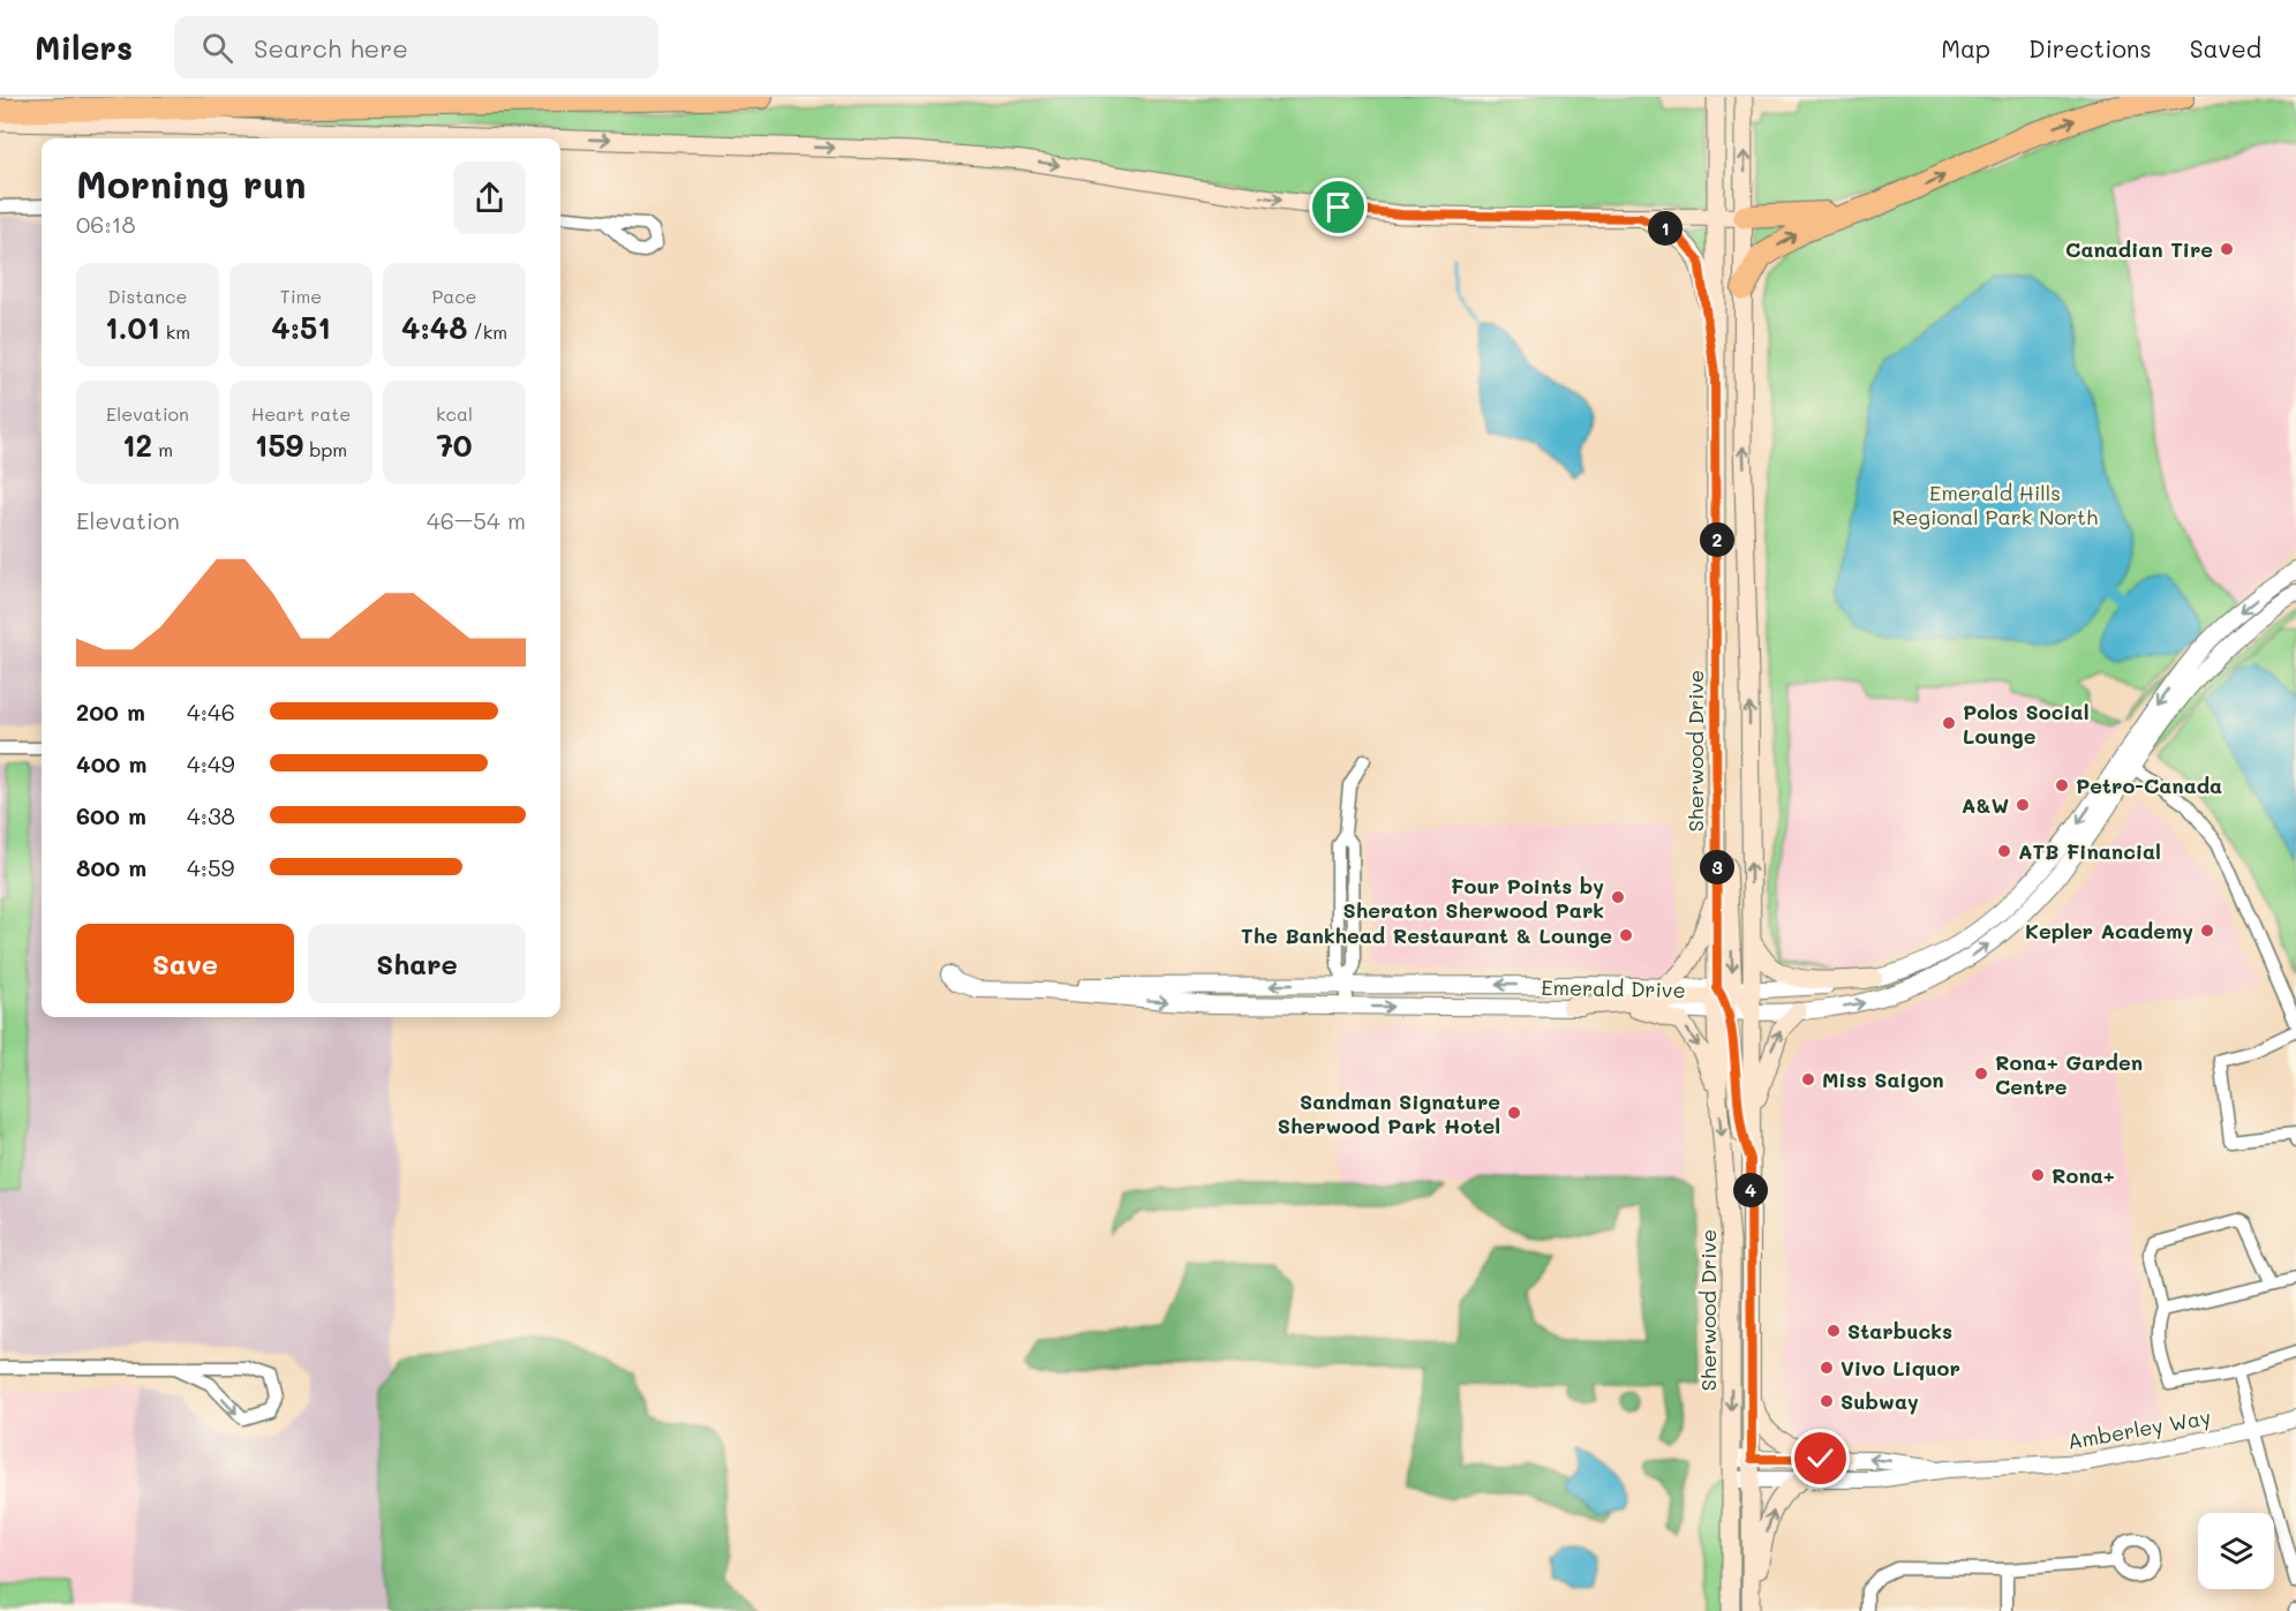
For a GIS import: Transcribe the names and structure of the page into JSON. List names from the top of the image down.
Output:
{
  "streets": {
    "main road": ["Sherwood Drive"],
    "street": ["Emerald Drive", "Amberley Way"]
  },
  "crossings": [
    ["Sherwood Drive", "Emerald Drive"],
    ["Sherwood Drive", "Amberley Way"]
  ],
  "parks": ["Emerald Hills Regional Park North"],
  "places": [
    "Canadian Tire",
    "Polos Social Lounge",
    "Petro-Canada",
    "A&W",
    "ATB Financial",
    "Four Points by Sheraton Sherwood Park",
    "Kepler Academy",
    "The Bankhead Restaurant & Lounge",
    "Rona+ Garden Centre",
    "Miss Saigon",
    "Sandman Signature Sherwood Park Hotel",
    "Rona+",
    "Starbucks",
    "Vivo Liquor",
    "Subway"
  ],
  "page": {
    "header": "Milers",
    "search": "Search here",
    "nav": ["Map", "Directions", "Saved"],
    "heading": ["Morning run", "06:18"],
    "pins": [
      "1",
      "2",
      "3",
      "4"
    ],
    "stats": [
      ["Distance", "1.01 km"],
      ["Time", "4:51"],
      ["Pace", "4:48 /km"],
      ["Elevation", "12 m"],
      ["Heart rate", "159 bpm"],
      ["kcal", "70"]
    ],
    "chart": ["Elevation", "46–54 m"],
    "list": [
      {
        "name": "200 m",
        "note": "4:46"
      },
      {
        "name": "400 m",
        "note": "4:49"
      },
      {
        "name": "600 m",
        "note": "4:38"
      },
      {
        "name": "800 m",
        "note": "4:59"
      }
    ],
    "buttons": ["Save", "Share"]
  }
}
